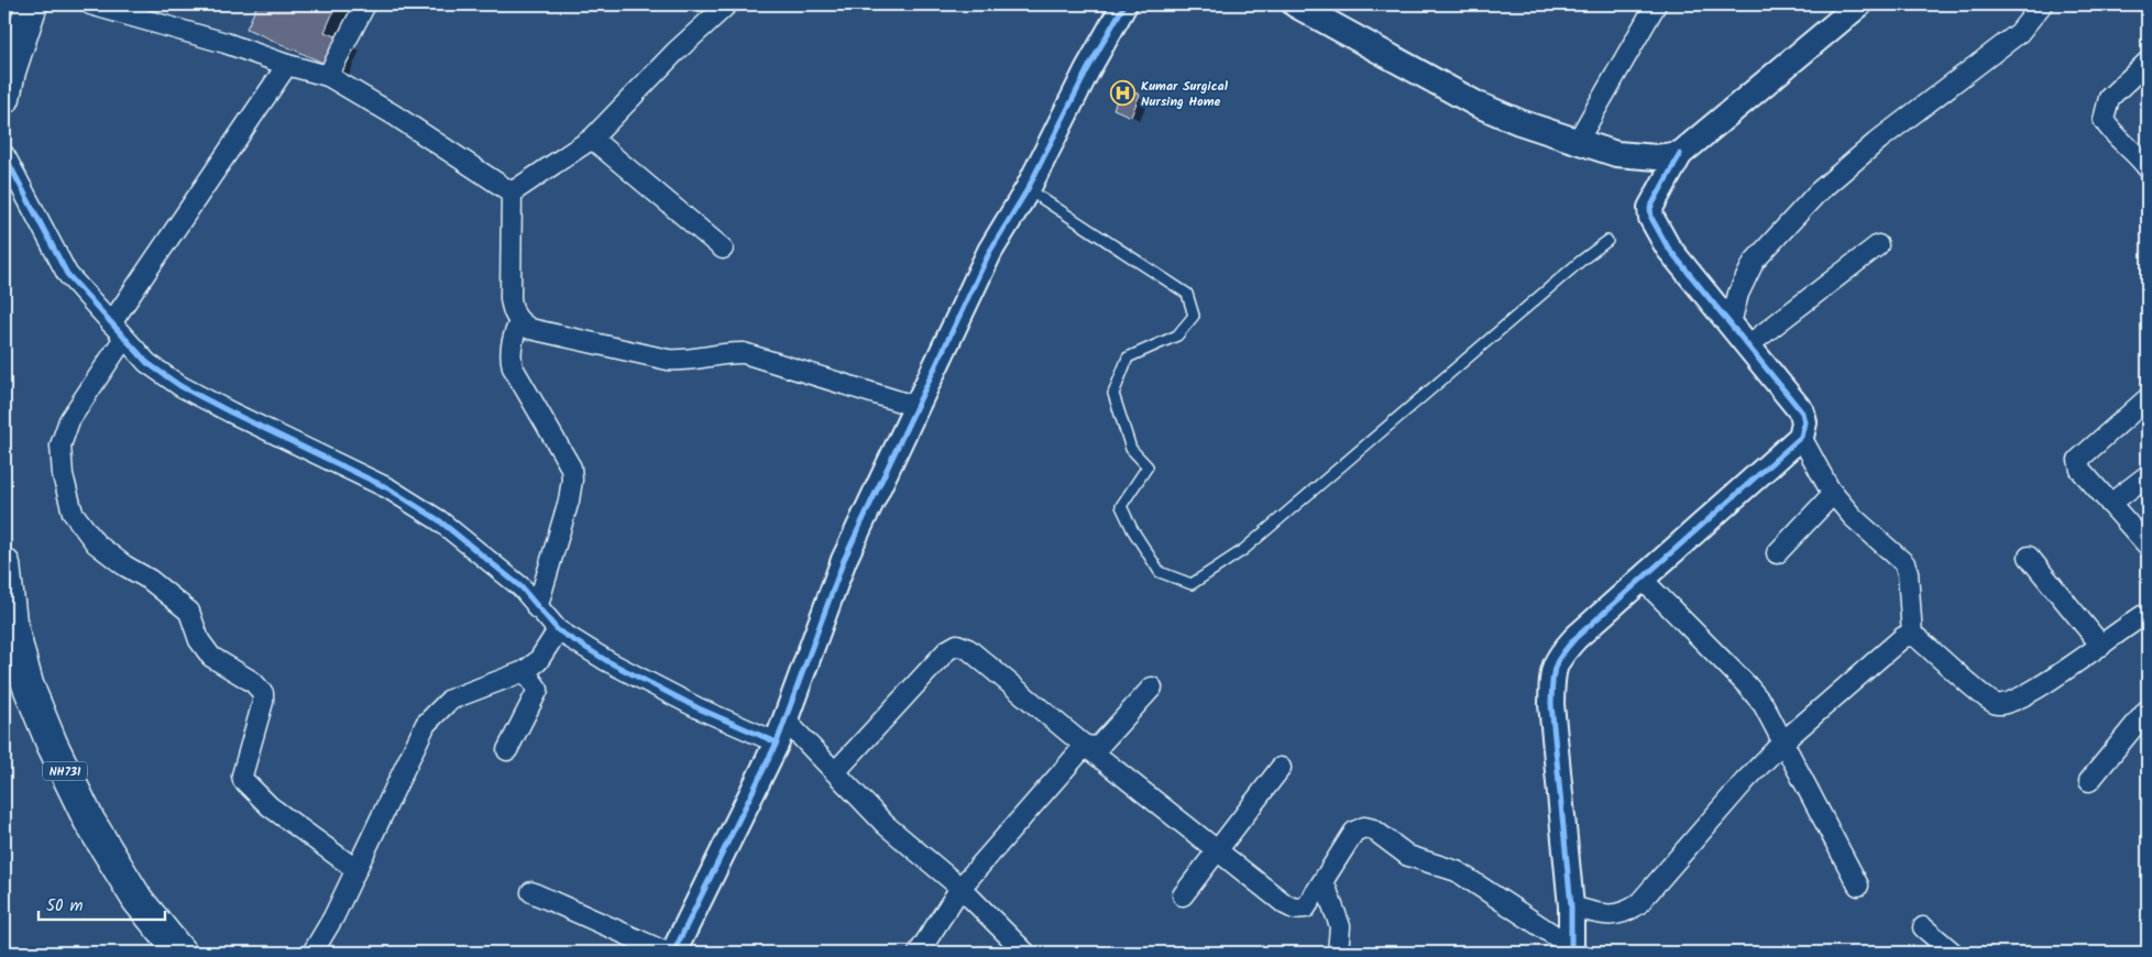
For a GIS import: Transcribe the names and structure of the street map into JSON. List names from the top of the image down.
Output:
{
  "streets": {
    "highway": ["NH731"]
  },
  "places": {
    "hospital": ["Kumar Surgical Nursing Home"]
  },
  "scale_bar": "50 m"
}
